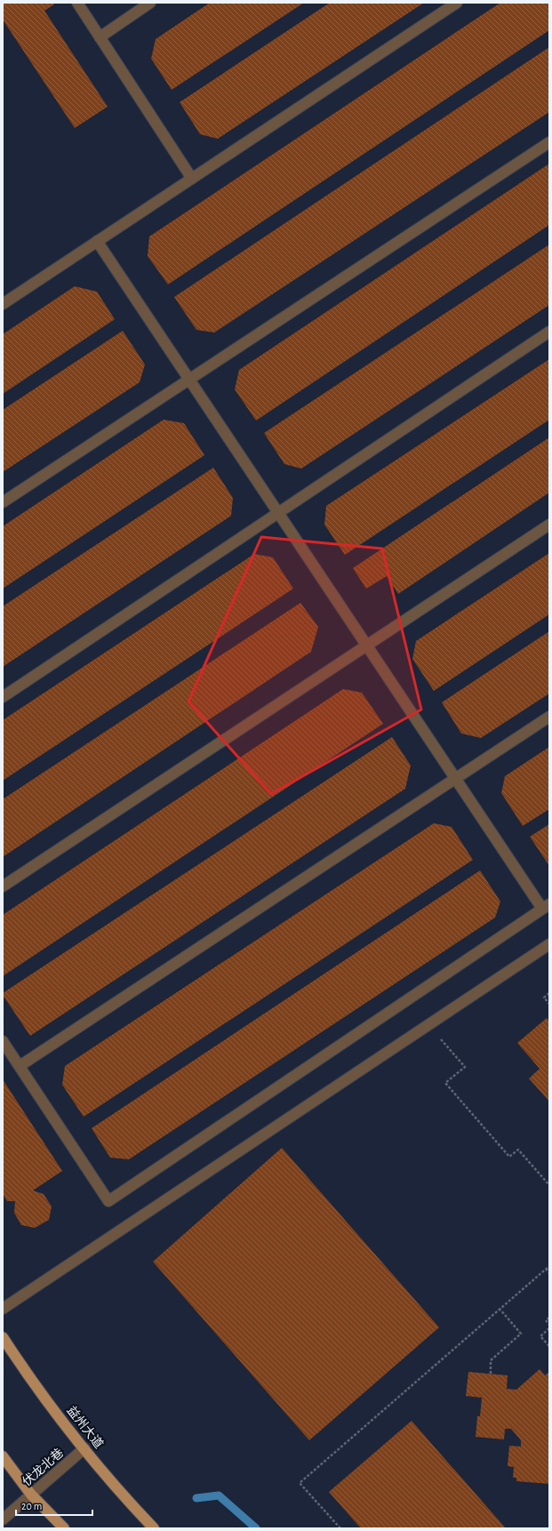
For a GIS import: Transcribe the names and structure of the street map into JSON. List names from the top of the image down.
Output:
{
  "streets": {
    "main road": ["益州大道"],
    "street": ["伏龙北巷"]
  },
  "crossings": [
    ["益州大道", "伏龙北巷"]
  ],
  "scale_bar": "20 m"
}
